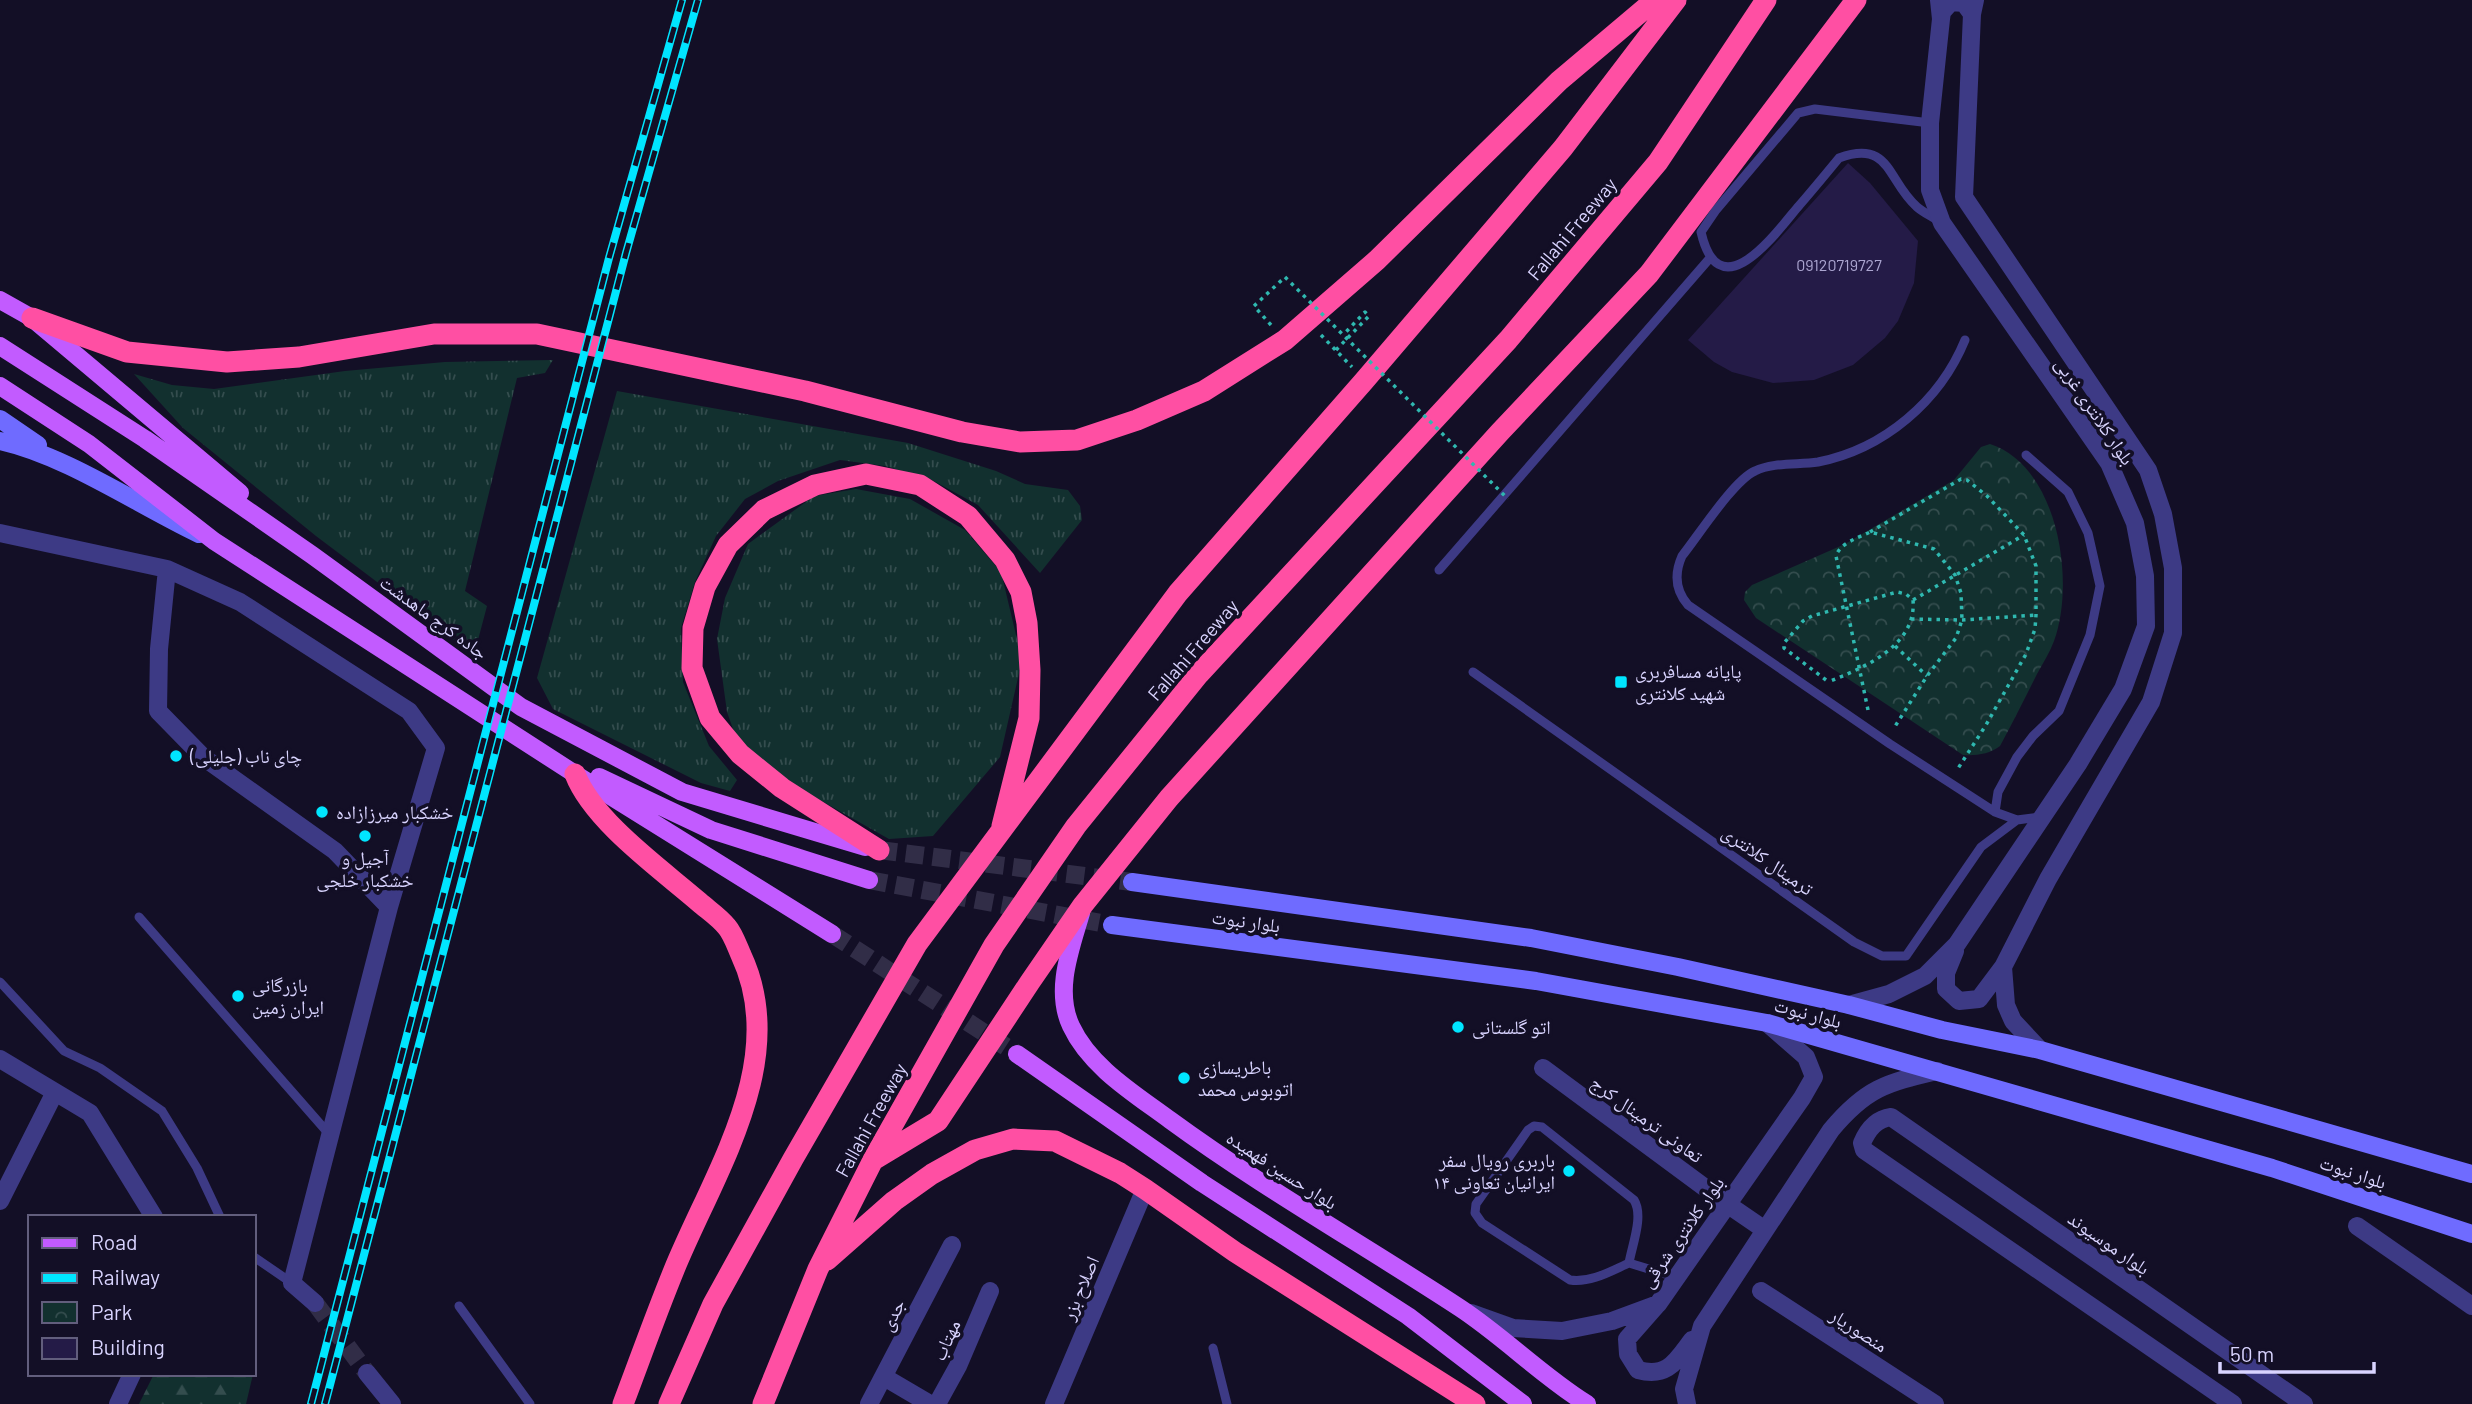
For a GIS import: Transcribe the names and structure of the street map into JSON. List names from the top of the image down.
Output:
{
  "streets": {
    "highway": ["Fallahi Freeway"],
    "main road": ["جاده کرج ماهدشت", "بلوار نبوت", "بلوار حسین فهمیده"],
    "street": [
      "بلوار کلانتری غربی",
      "تعاونی ترمینال کرج",
      "بلوار کلانتری شرقی",
      "بلوار موسیوند",
      "اصلاح بزر",
      "جدی",
      "منصوریار",
      "مهتاب"
    ],
    "lane": ["ترمینال کلانتری"]
  },
  "crossings": [
    ["بلوار کلانتری غربی", "بلوار نبوت"],
    ["بلوار نبوت", "بلوار کلانتری شرقی"],
    ["تعاونی ترمینال کرج", "بلوار کلانتری شرقی"],
    ["بلوار حسین فهمیده", "بلوار کلانتری شرقی"]
  ],
  "places": {
    "transit": ["پایانه مسافربری شهید کلانتری"],
    "other": [
      "چای ناب (جلیلی)",
      "خشکبار میرزازاده",
      "آجیل و خشکبار خلجی",
      "بازرگانی ایران زمین",
      "اتو گلستانی",
      "باطریسازی اتوبوس محمد",
      "باربری رویال سفر ایرانیان تعاونی ۱۴"
    ]
  },
  "house_numbers": ["09120719727"],
  "legend": [
    "Road",
    "Railway",
    "Park",
    "Building"
  ],
  "scale_bar": "50 m"
}
